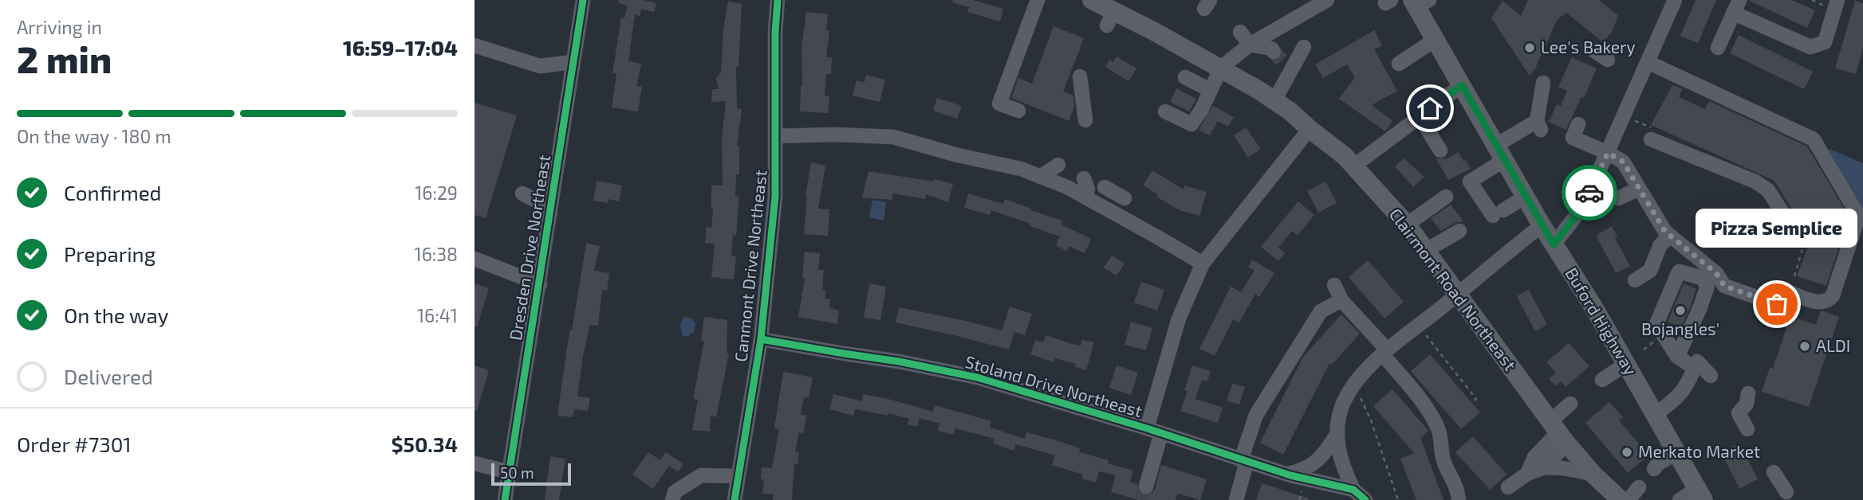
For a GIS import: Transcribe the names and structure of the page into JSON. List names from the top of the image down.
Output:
{
  "streets": {
    "main road": ["Clairmont Road Northeast", "Buford Highway"],
    "street": ["Dresden Drive Northeast", "Canmont Drive Northeast", "Stoland Drive Northeast"]
  },
  "crossings": [
    ["Canmont Drive Northeast", "Stoland Drive Northeast"]
  ],
  "places": [
    "Lee's Bakery",
    "Pizza Semplice",
    "Bojangles'",
    "ALDI",
    "Merkato Market"
  ],
  "scale_bar": "50 m",
  "page": {
    "heading": ["2 min", "Arriving in", "16:59–17:04"],
    "panel": ["Order #7301", "$50.34"],
    "bar": "On the way · 180 m",
    "list": [
      ["Confirmed", "16:29"],
      ["Preparing", "16:38"],
      ["On the way", "16:41"],
      "Delivered"
    ],
    "bubble": "Pizza Semplice",
    "scale": "50 m"
  }
}
